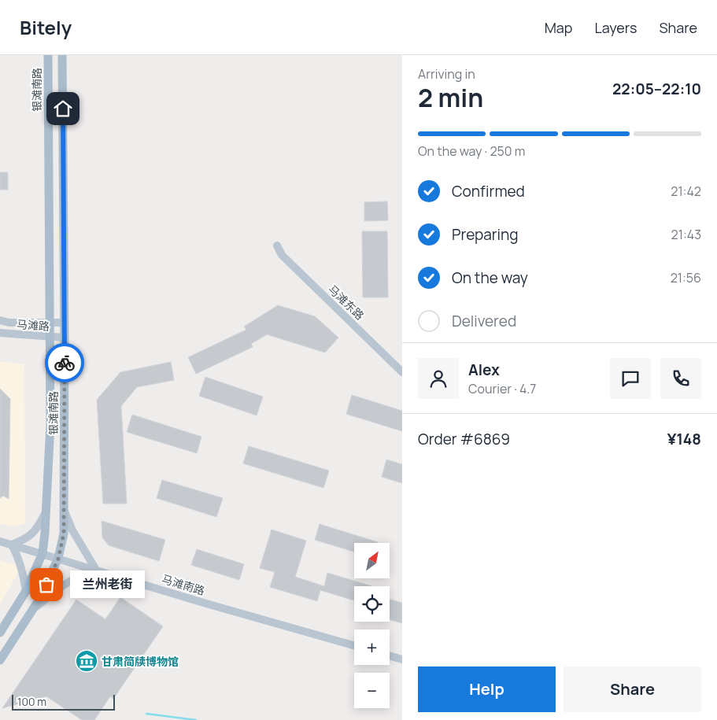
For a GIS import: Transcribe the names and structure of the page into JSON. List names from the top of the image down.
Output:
{
  "streets": {
    "main road": [
      "银滩南路",
      "马滩东路",
      "马滩路",
      "马滩南路"
    ]
  },
  "crossings": [
    ["银滩南路", "马滩路"],
    ["银滩南路", "马滩南路"]
  ],
  "places": {
    "other": ["兰州老街"],
    "museum": ["甘肃简牍博物馆"]
  },
  "scale_bar": "100 m",
  "north": "top right",
  "page": {
    "header": "Bitely",
    "nav": ["Map", "Layers", "Share"],
    "heading": ["2 min", "Arriving in", "22:05–22:10"],
    "panel": [
      "Alex",
      "Courier · 4.7",
      "Order #6869",
      "¥148"
    ],
    "bar": "On the way · 250 m",
    "list": [
      ["Confirmed", "21:42"],
      ["Preparing", "21:43"],
      ["On the way", "21:56"],
      "Delivered"
    ],
    "map_buttons": ["+", "−"],
    "bubble": "兰州老街",
    "buttons": ["Help", "Share"],
    "scale": "100 m"
  }
}
